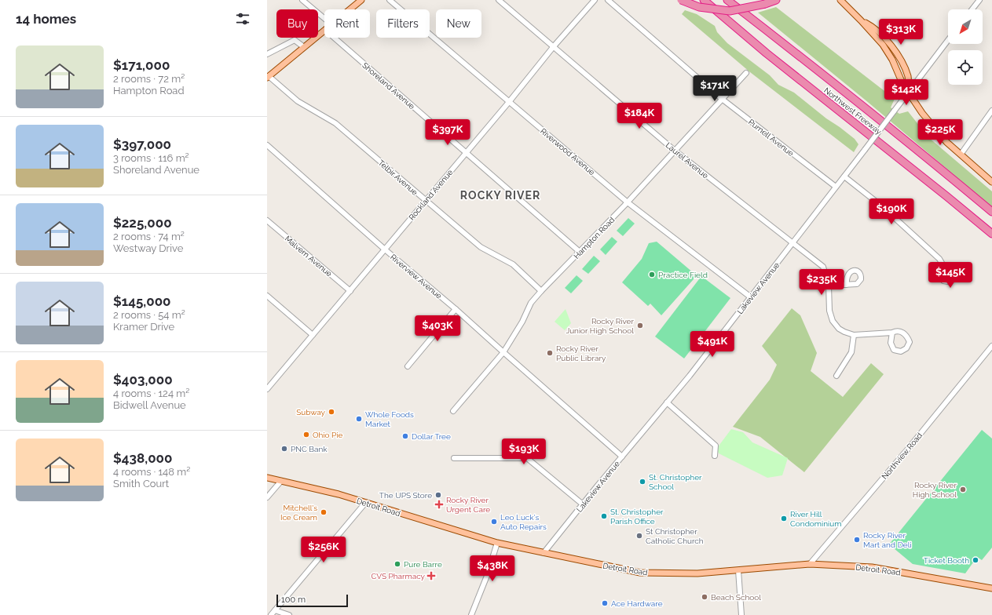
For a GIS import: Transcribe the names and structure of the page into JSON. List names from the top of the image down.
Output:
{
  "streets": {
    "highway": ["Northwest Freeway"],
    "main road": ["Detroit Road"],
    "street": [
      "Shoreland Avenue",
      "Purnell Avenue",
      "Riverwood Avenue",
      "Laurel Avenue",
      "Telbir Avenue",
      "Rockland Avenue",
      "Hampton Road",
      "Malvern Avenue",
      "Riverview Avenue",
      "Lakeview Avenue",
      "Northview Road"
    ]
  },
  "crossings": [
    ["Shoreland Avenue", "Rockland Avenue"],
    ["Shoreland Avenue", "Hampton Road"],
    ["Purnell Avenue", "Hampton Road"],
    ["Purnell Avenue", "Lakeview Avenue"],
    ["Riverwood Avenue", "Rockland Avenue"],
    ["Riverwood Avenue", "Hampton Road"],
    ["Riverwood Avenue", "Lakeview Avenue"],
    ["Laurel Avenue", "Rockland Avenue"],
    ["Laurel Avenue", "Hampton Road"],
    ["Laurel Avenue", "Lakeview Avenue"],
    ["Telbir Avenue", "Rockland Avenue"],
    ["Telbir Avenue", "Hampton Road"],
    ["Rockland Avenue", "Malvern Avenue"],
    ["Rockland Avenue", "Riverview Avenue"],
    ["Hampton Road", "Riverview Avenue"],
    ["Riverview Avenue", "Lakeview Avenue"],
    ["Lakeview Avenue", "Detroit Road"],
    ["Northview Road", "Detroit Road"]
  ],
  "districts": ["ROCKY RIVER"],
  "places": {
    "other": [
      "Practice Field",
      "Rocky River Junior High School",
      "Rocky River Public Library",
      "Subway",
      "Whole Foods Market",
      "Ohio Pie",
      "Dollar Tree",
      "PNC Bank",
      "St. Christopher School",
      "Rocky River High School",
      "The UPS Store",
      "Mitchell's Ice Cream",
      "St. Christopher Parish Office",
      "River Hill Condominium",
      "Leo Luck's Auto Repairs",
      "St Christopher Catholic Church",
      "Rocky River Mart and Deli",
      "Ticket Booth",
      "Pure Barre",
      "Beach School",
      "Ace Hardware"
    ],
    "health": ["Rocky River Urgent Care", "CVS Pharmacy"]
  },
  "scale_bar": "100 m",
  "north": "bottom left",
  "page": {
    "heading": "14 homes",
    "chip": [
      "Buy",
      "Rent",
      "Filters",
      "New"
    ],
    "price": [
      "$313K",
      "$171K",
      "$142K",
      "$184K",
      "$397K",
      "$225K",
      "$190K",
      "$145K",
      "$235K",
      "$403K",
      "$491K",
      "$193K",
      "$256K",
      "$438K"
    ],
    "list": [
      {
        "name": "$171,000",
        "note": "2 rooms · 72 m² · Hampton Road"
      },
      {
        "name": "$397,000",
        "note": "3 rooms · 116 m² · Shoreland Avenue"
      },
      {
        "name": "$225,000",
        "note": "2 rooms · 74 m² · Westway Drive"
      },
      {
        "name": "$145,000",
        "note": "2 rooms · 54 m² · Kramer Drive"
      },
      {
        "name": "$403,000",
        "note": "4 rooms · 124 m² · Bidwell Avenue"
      },
      {
        "name": "$438,000",
        "note": "4 rooms · 148 m² · Smith Court"
      }
    ],
    "scale": "100 m"
  }
}
